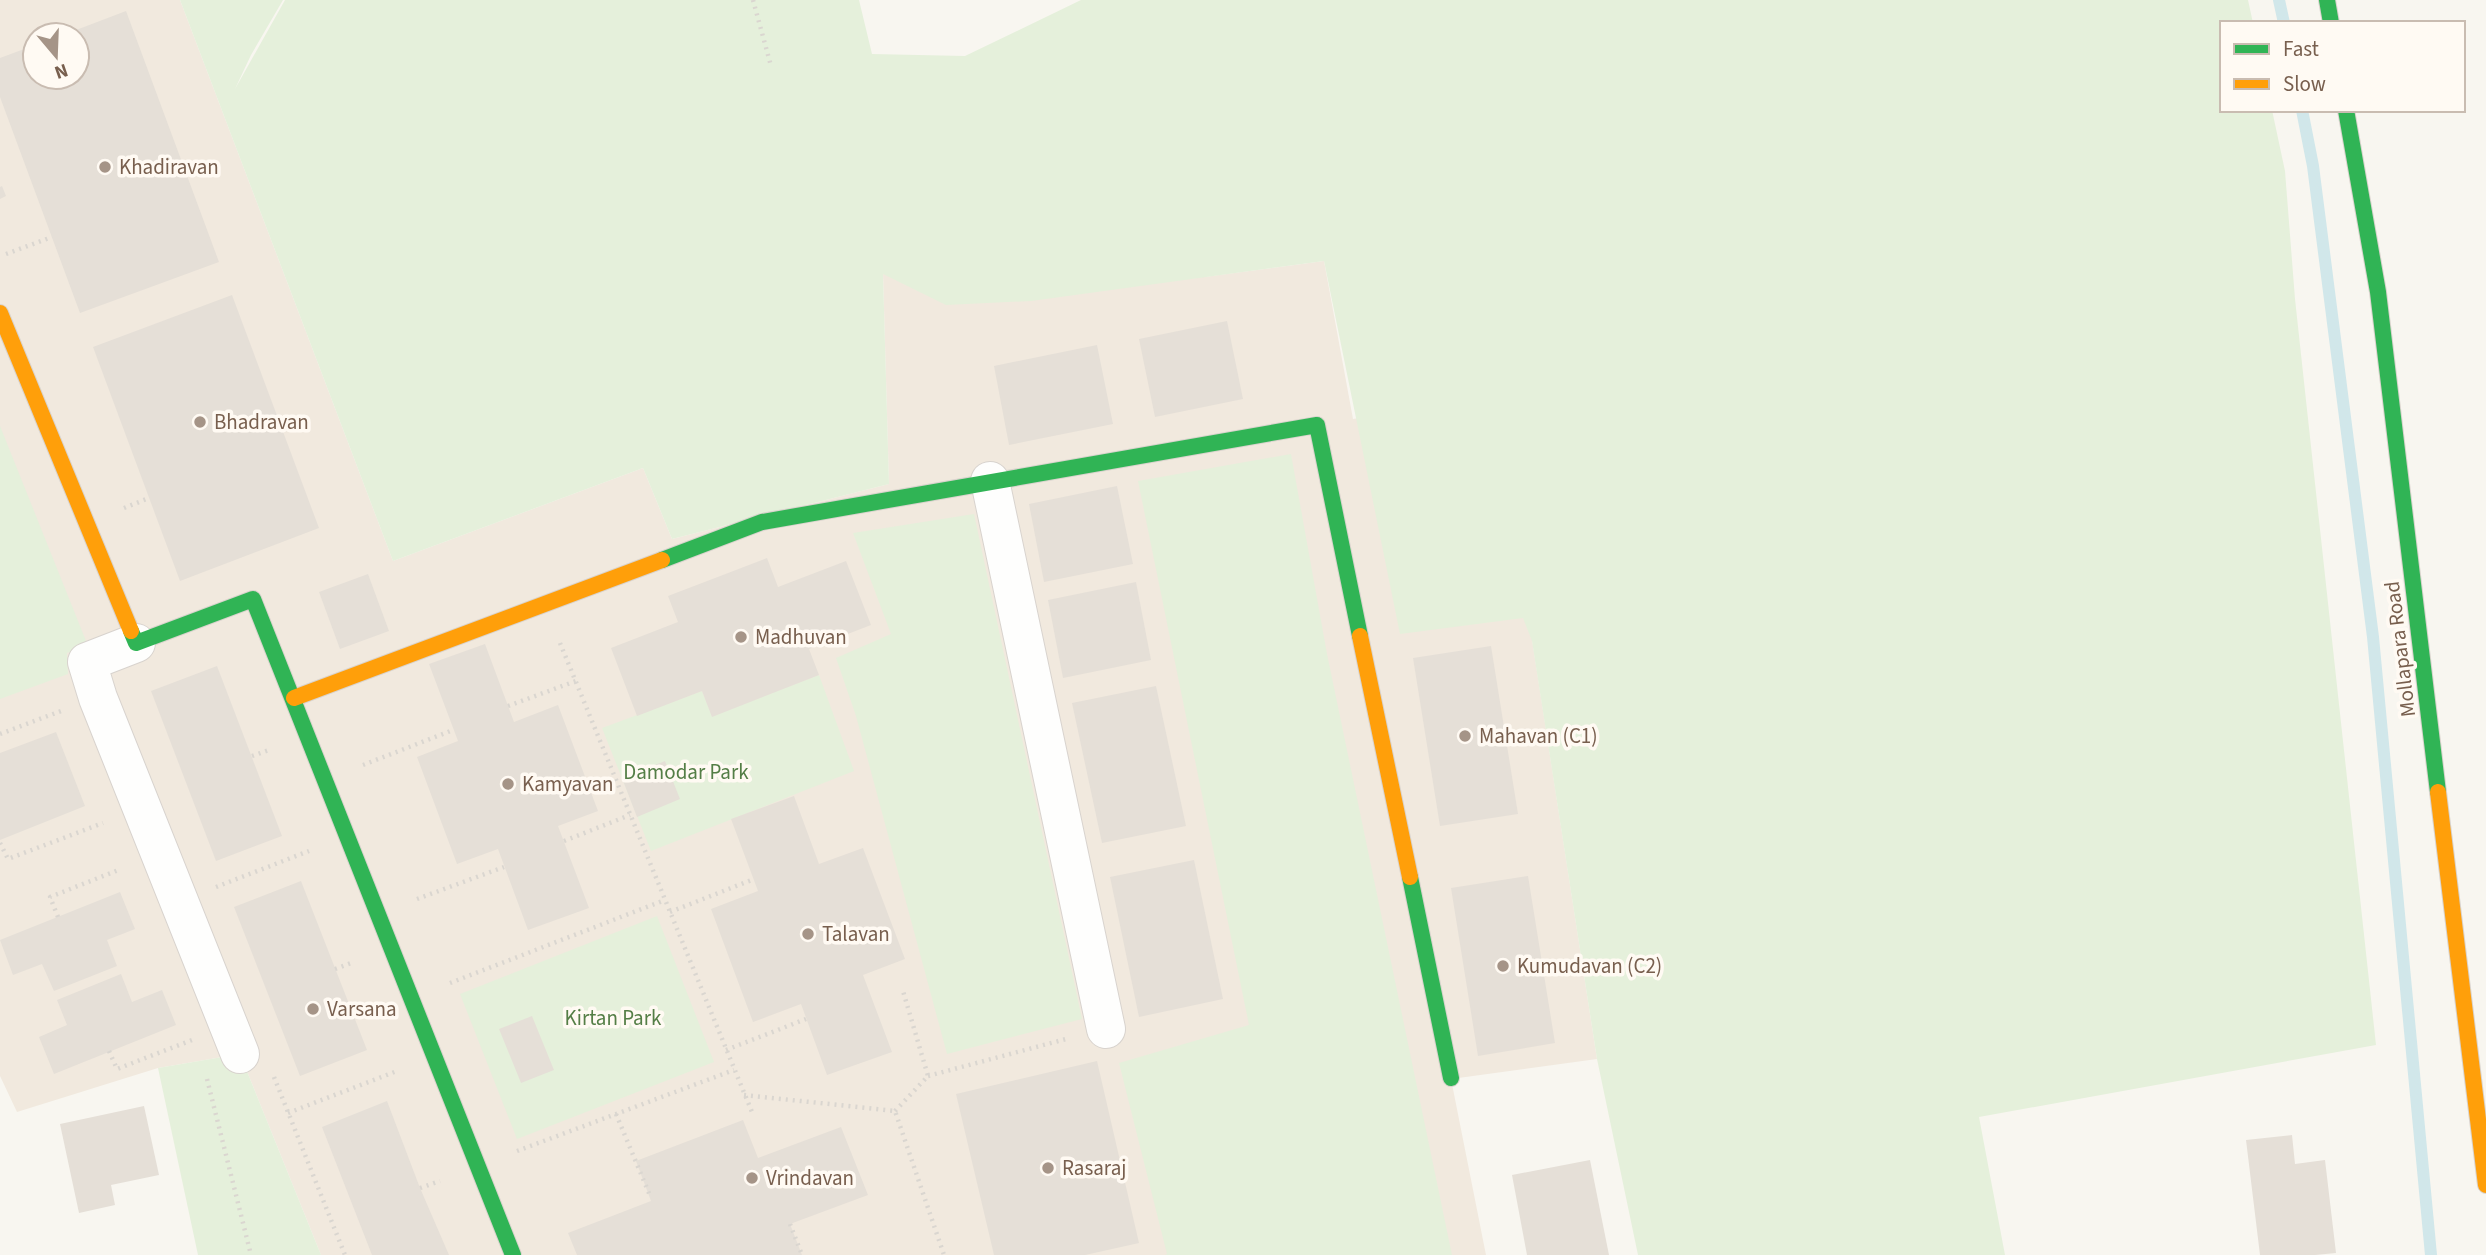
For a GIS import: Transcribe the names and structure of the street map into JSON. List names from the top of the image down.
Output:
{
  "streets": {
    "street": ["Mollapara Road"]
  },
  "parks": ["Damodar Park", "Kirtan Park"],
  "places": [
    "Khadiravan",
    "Bhadravan",
    "Madhuvan",
    "Mahavan (C1)",
    "Kamyavan",
    "Talavan",
    "Kumudavan (C2)",
    "Varsana",
    "Rasaraj",
    "Vrindavan"
  ],
  "legend": ["Fast", "Slow"],
  "north": "bottom"
}
